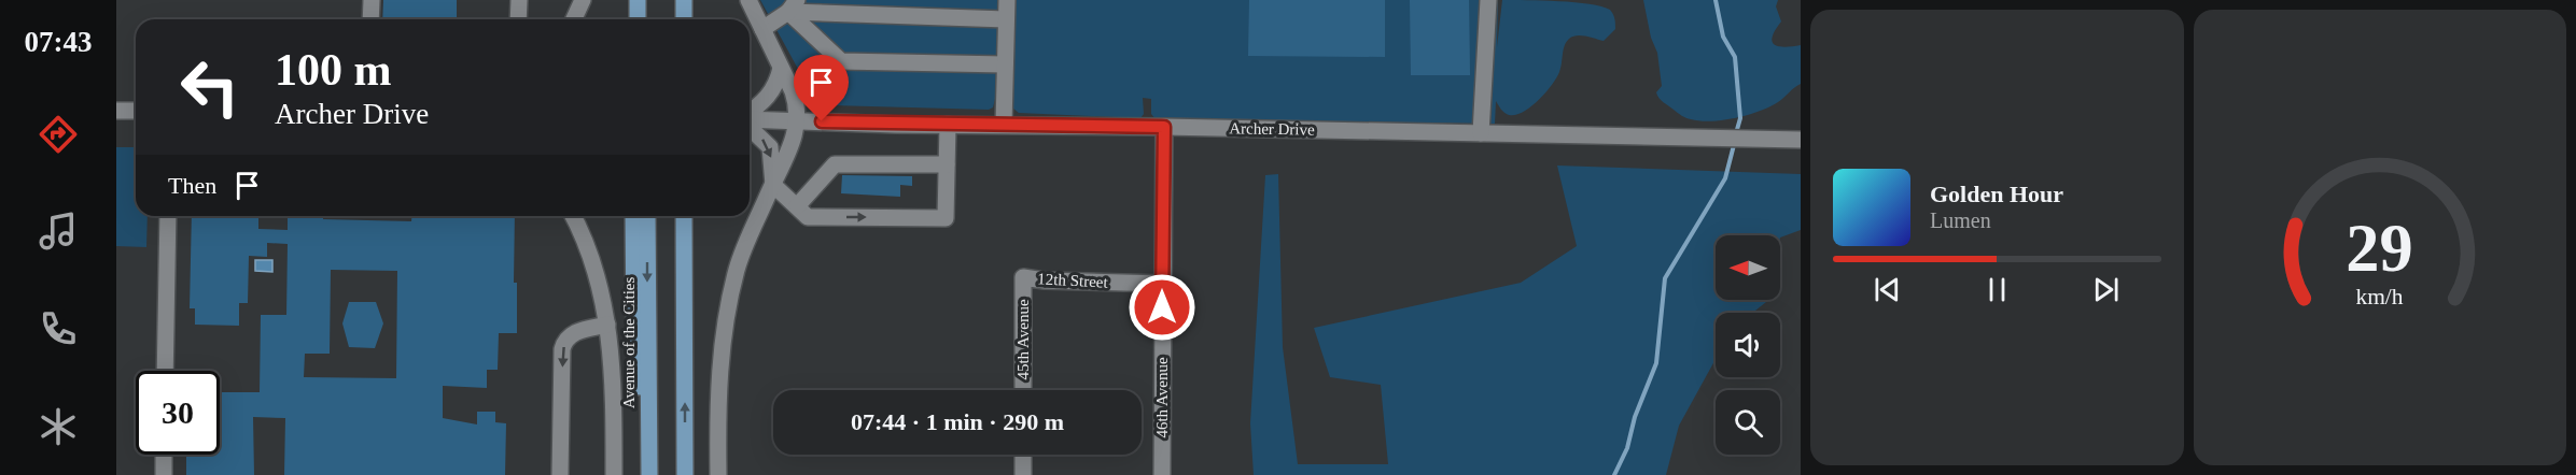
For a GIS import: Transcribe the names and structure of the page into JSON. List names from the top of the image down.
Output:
{
  "streets": {
    "main road": ["Avenue of the Cities"],
    "street": [
      "Archer Drive",
      "12th Street",
      "45th Avenue",
      "46th Avenue"
    ]
  },
  "crossings": [
    ["Archer Drive", "46th Avenue"],
    ["12th Street", "45th Avenue"],
    ["12th Street", "46th Avenue"]
  ],
  "north": "left",
  "page": {
    "tabs": "07:43",
    "turn": ["100 m", "Archer Drive"],
    "then": "Then",
    "song": ["Golden Hour", "Lumen"],
    "limit": "30",
    "trip": "07:44 · 1 min · 290 m",
    "gauge": ["29", "km/h"]
  }
}
